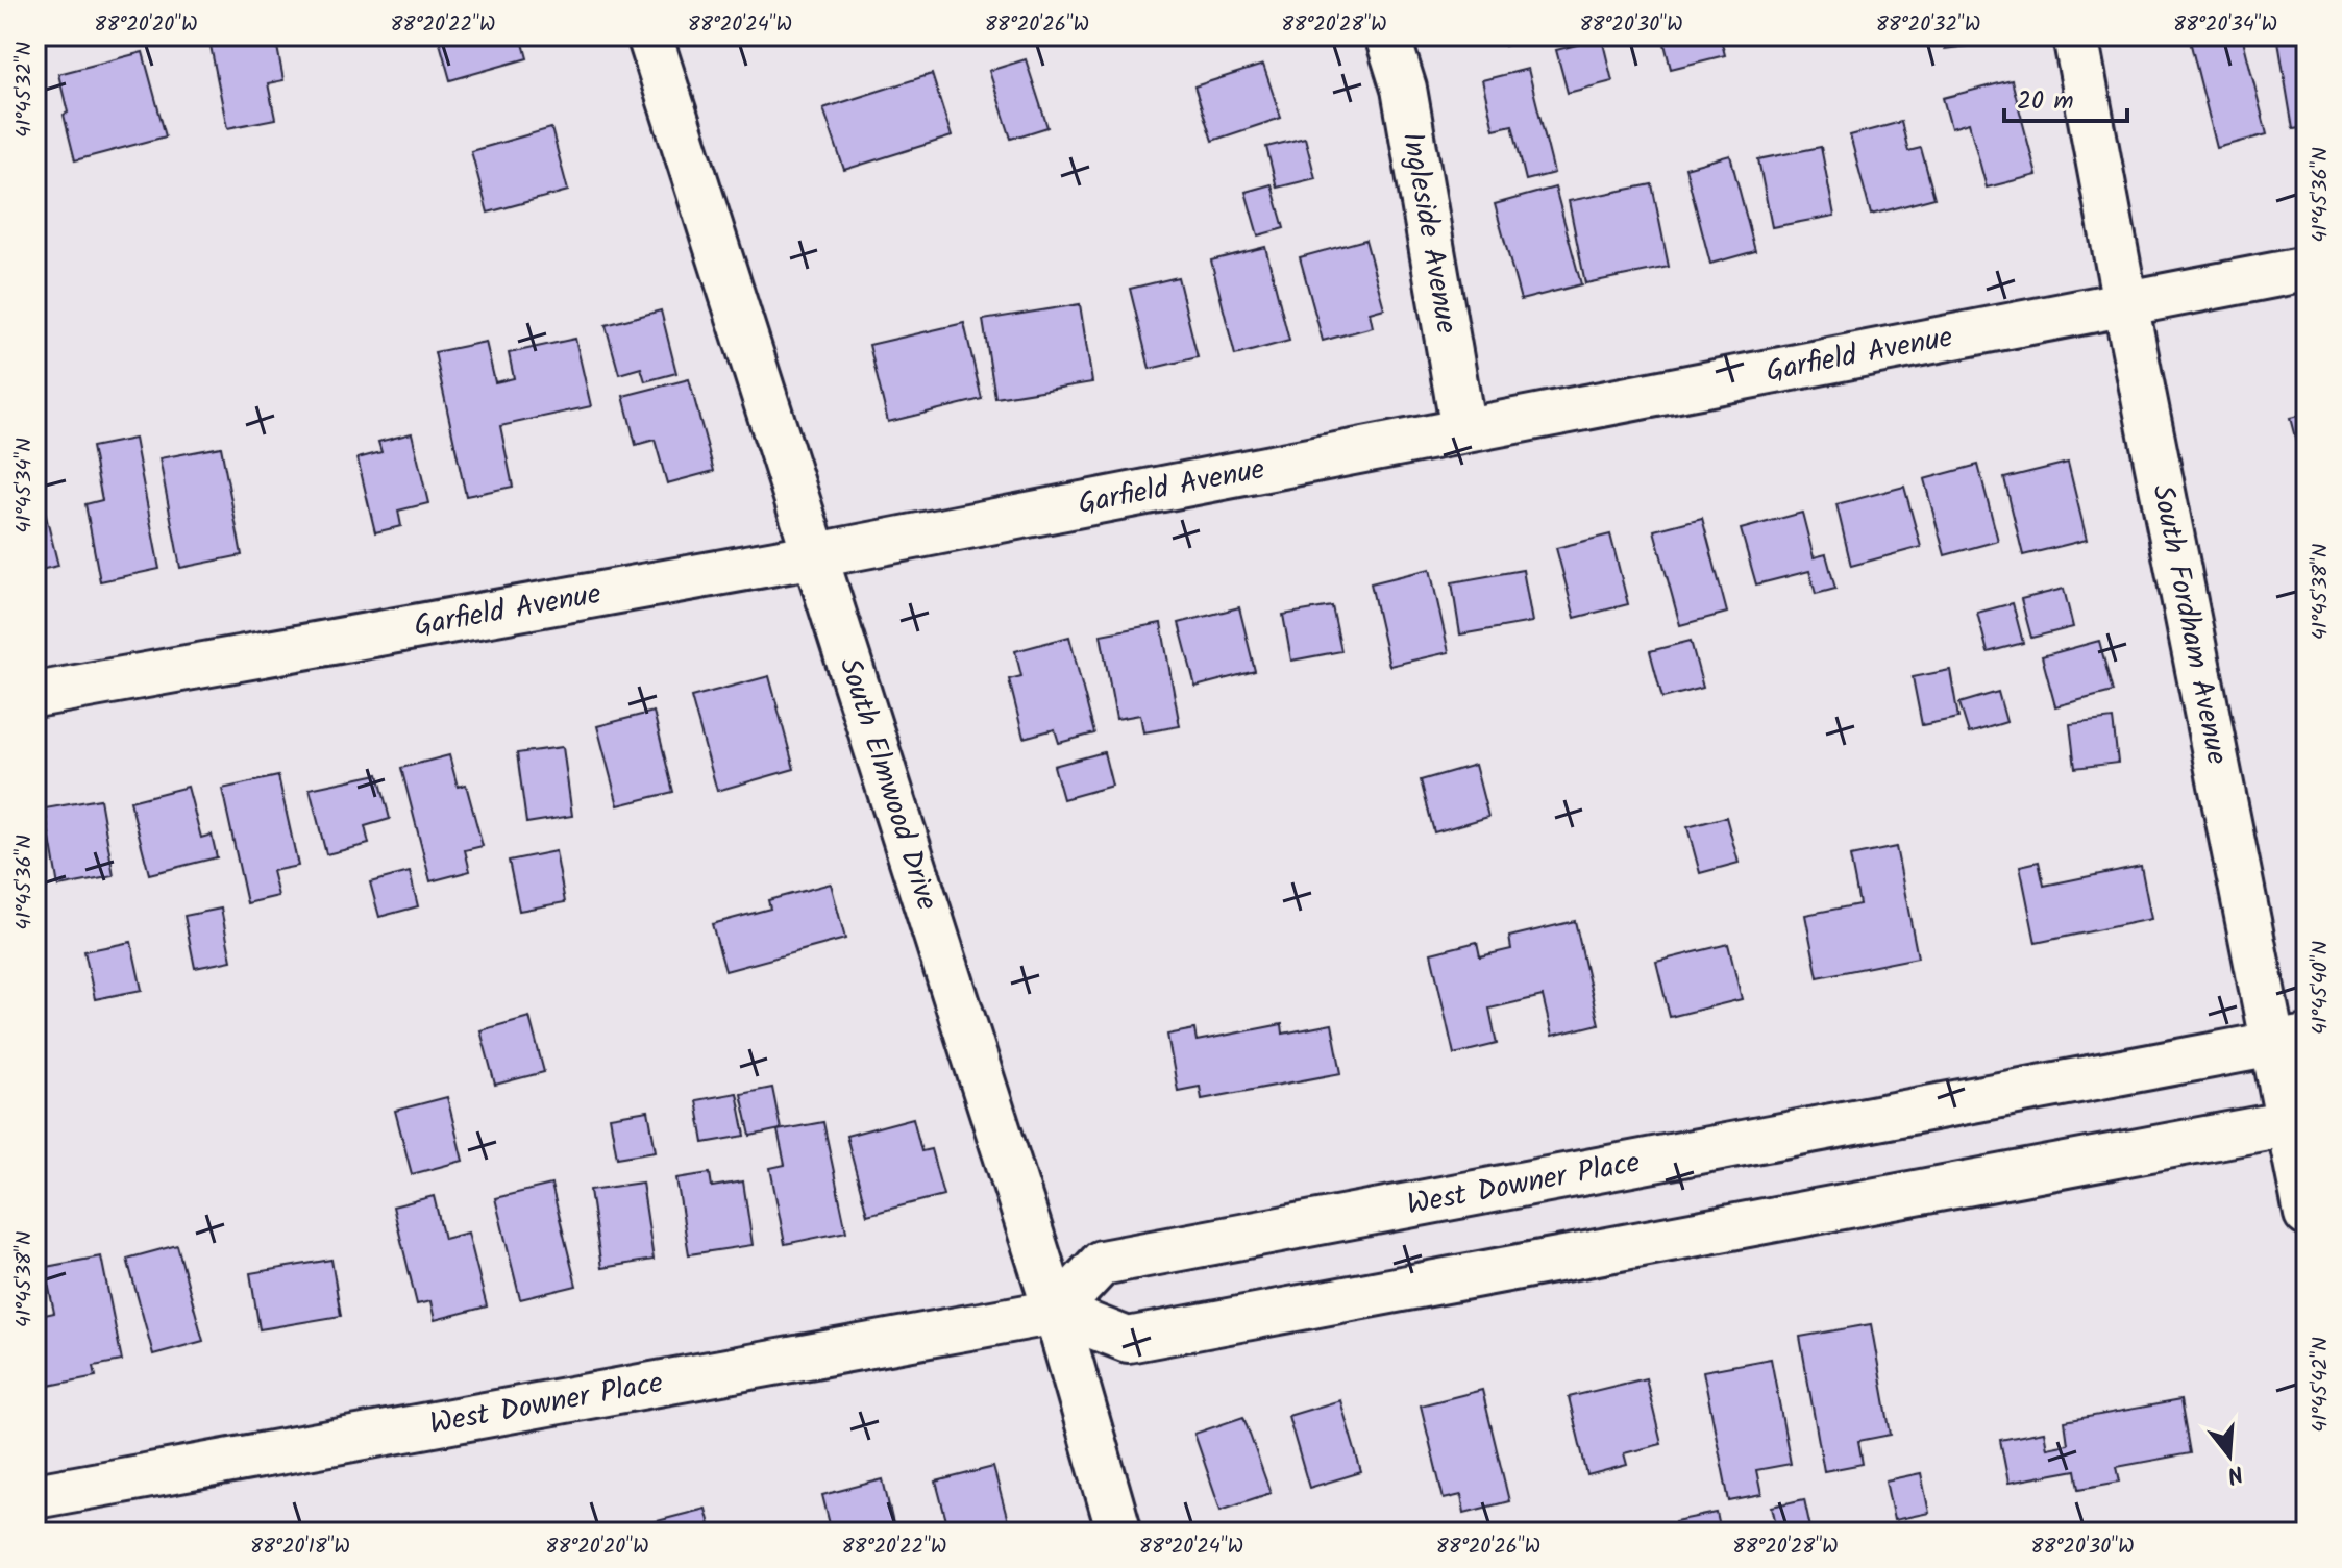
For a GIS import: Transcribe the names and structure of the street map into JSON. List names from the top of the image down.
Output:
{
  "streets": {
    "street": [
      "Ingleside Avenue",
      "Garfield Avenue",
      "South Fordham Avenue",
      "South Elmwood Drive",
      "West Downer Place"
    ]
  },
  "crossings": [
    ["Ingleside Avenue", "Garfield Avenue"],
    ["Garfield Avenue", "South Fordham Avenue"],
    ["Garfield Avenue", "South Elmwood Drive"],
    ["South Fordham Avenue", "West Downer Place"],
    ["South Elmwood Drive", "West Downer Place"]
  ],
  "scale_bar": "20 m",
  "north": "bottom",
  "coordinates": [
    "88°20'20\"W",
    "88°20'22\"W",
    "88°20'24\"W",
    "88°20'26\"W",
    "88°20'28\"W",
    "88°20'30\"W",
    "88°20'32\"W",
    "88°20'34\"W",
    "41°45'32\"N",
    "41°45'36\"N",
    "41°45'34\"N",
    "41°45'38\"N",
    "41°45'40\"N",
    "41°45'42\"N",
    "88°20'18\"W"
  ]
}
